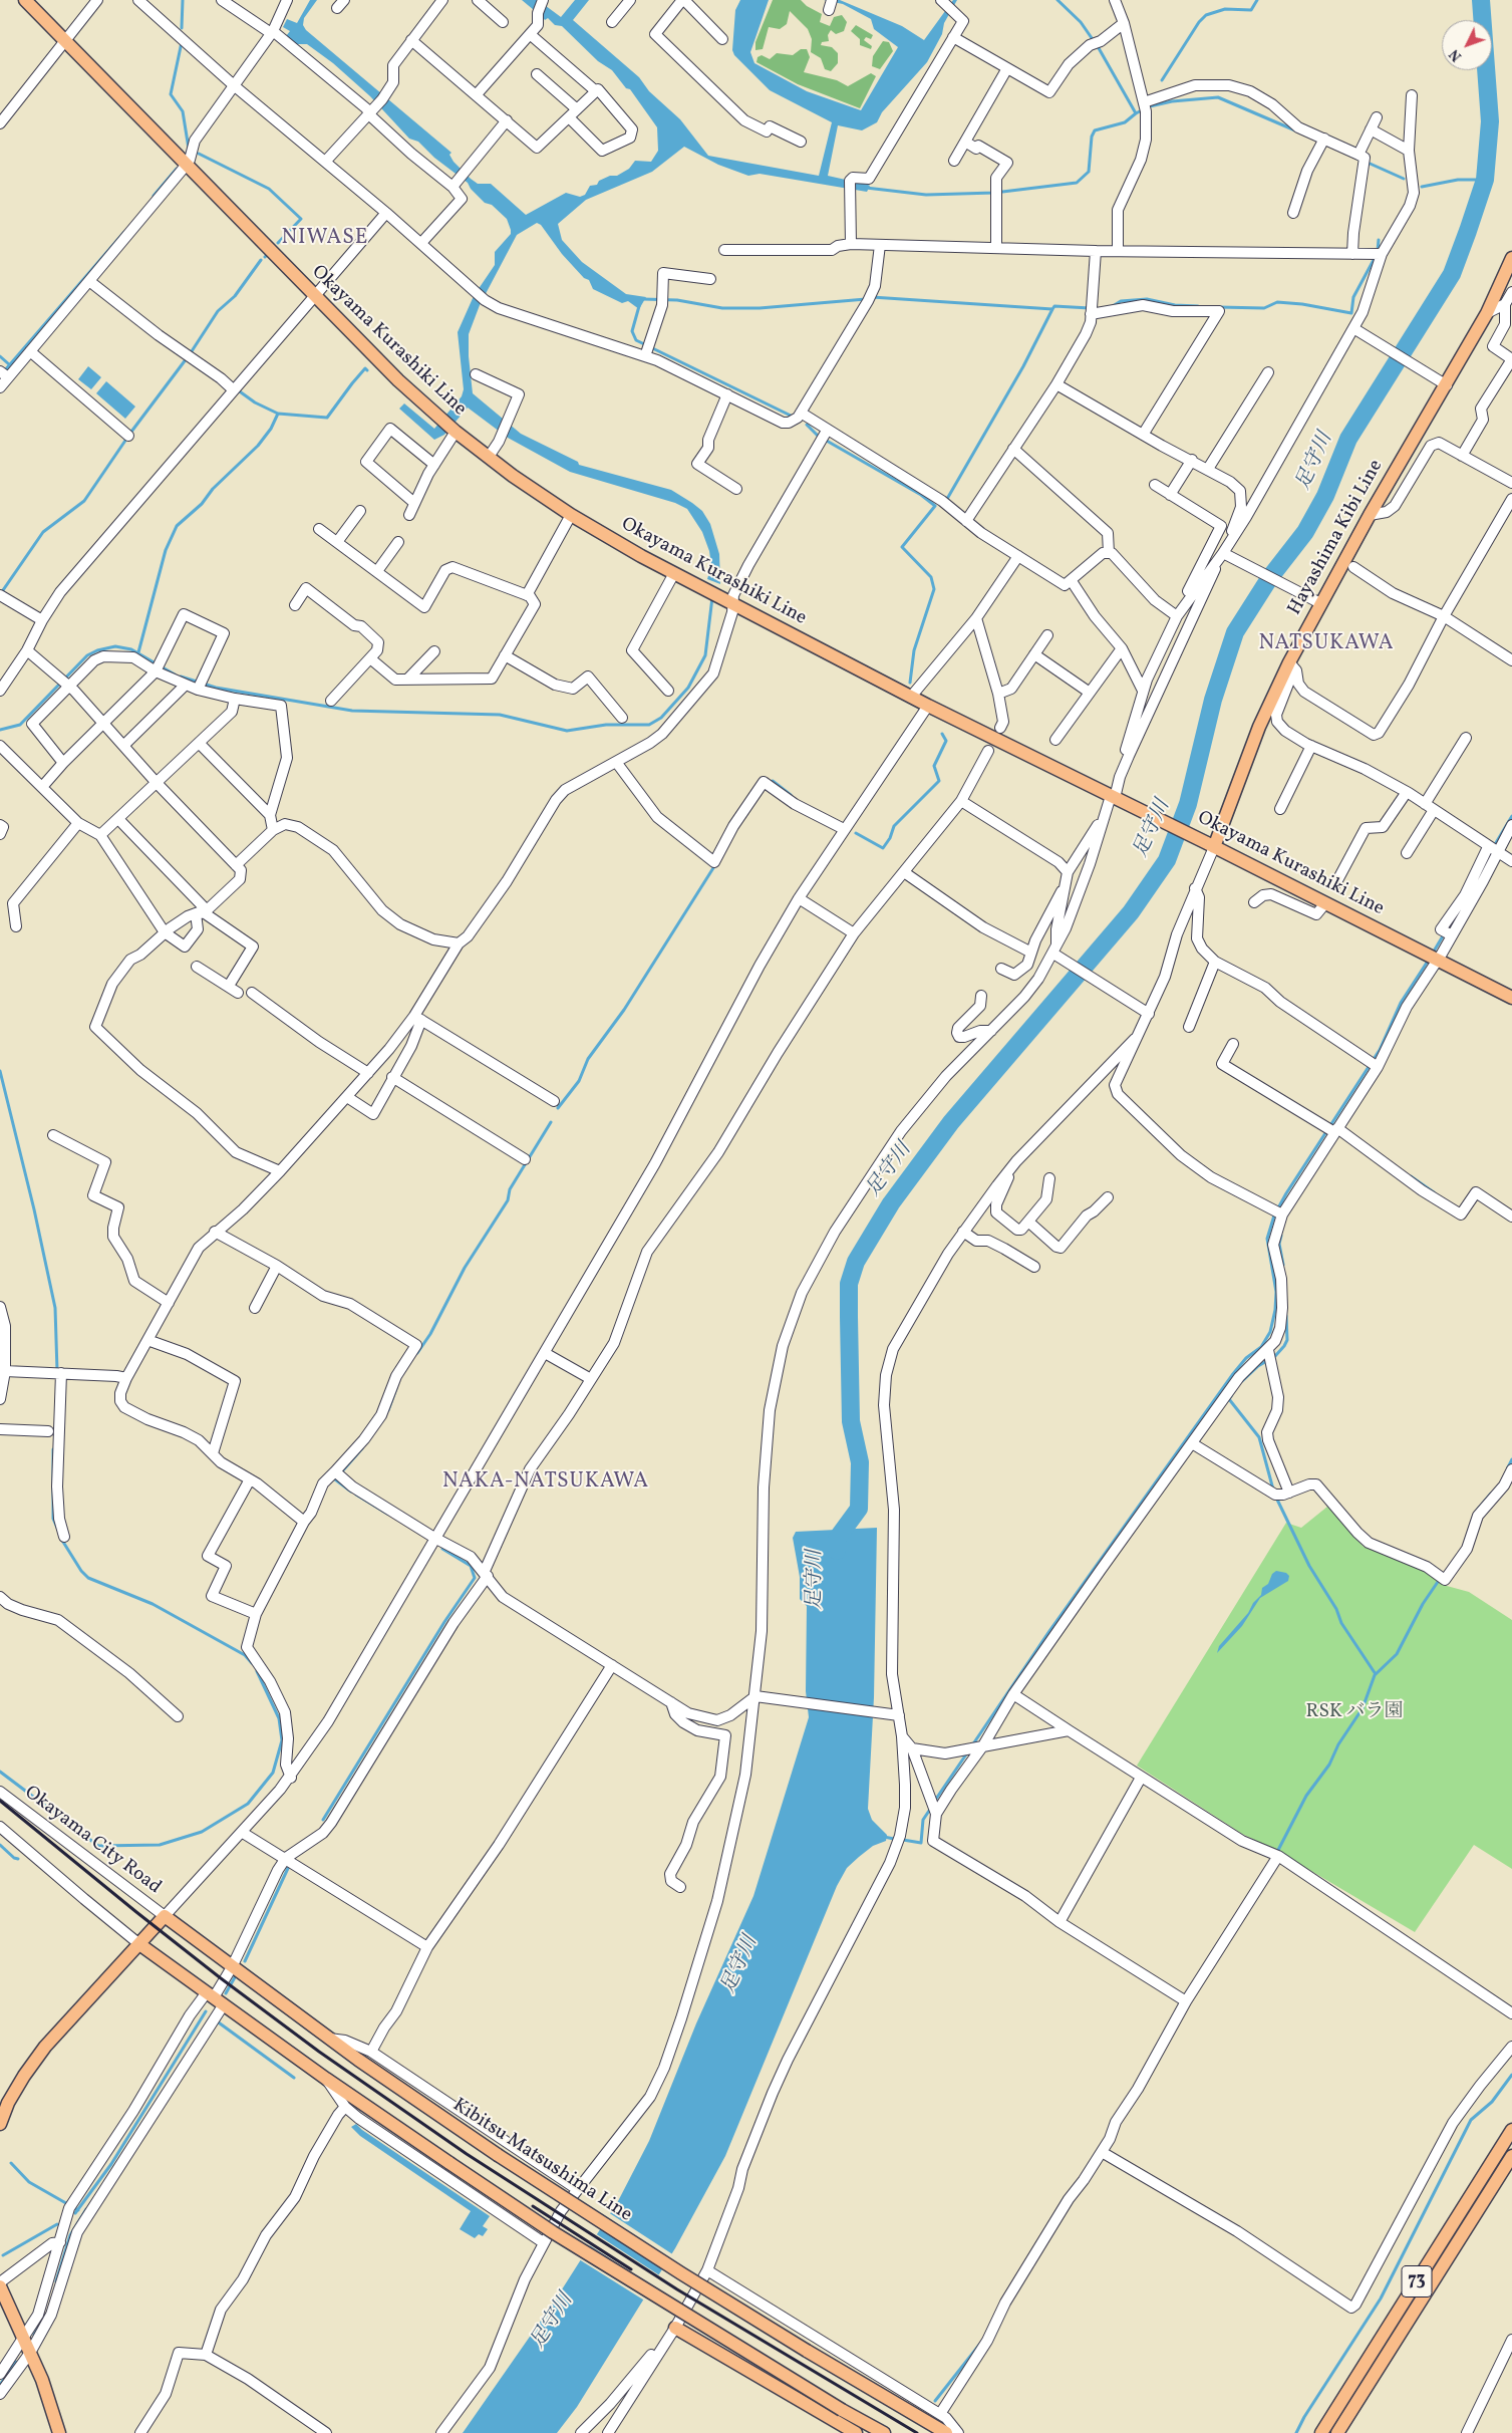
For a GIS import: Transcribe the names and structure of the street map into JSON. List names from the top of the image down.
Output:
{
  "streets": {
    "main road": [
      "Okayama Kurashiki Line",
      "Hayashima Kibi Line",
      "Kibitsu Matsushima Line",
      "73"
    ],
    "street": ["Okayama City Road"]
  },
  "crossings": [
    ["Okayama Kurashiki Line", "Hayashima Kibi Line"],
    ["Okayama City Road", "Kibitsu Matsushima Line"]
  ],
  "districts": ["NIWASE", "NATSUKAWA", "NAKA-NATSUKAWA"],
  "water": ["足守川"],
  "parks": ["RSK バラ園"],
  "north": "bottom left"
}
